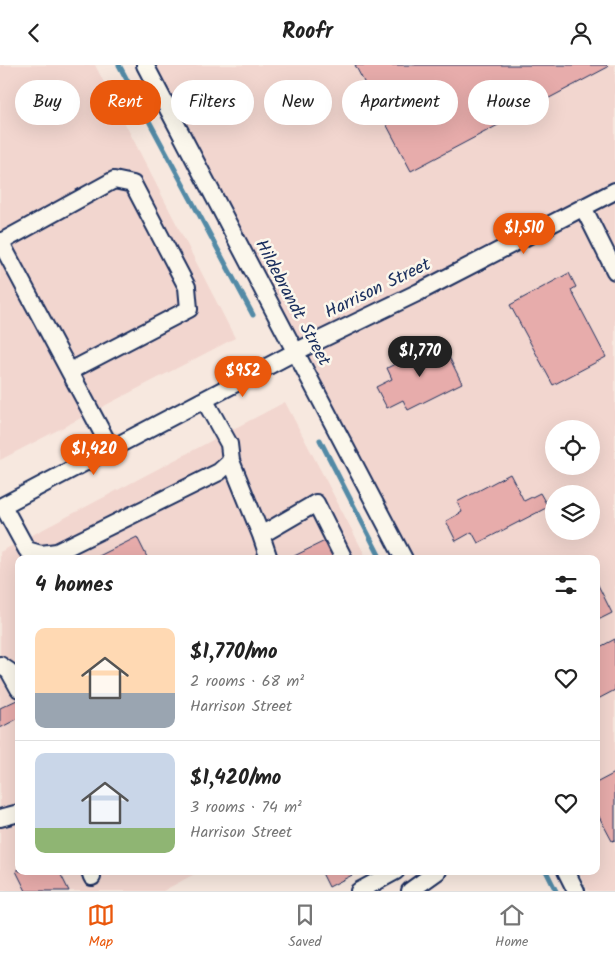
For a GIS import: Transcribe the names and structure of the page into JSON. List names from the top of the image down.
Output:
{
  "streets": {
    "street": ["Harrison Street", "Hildebrandt Street"]
  },
  "crossings": [
    ["Harrison Street", "Hildebrandt Street"]
  ],
  "page": {
    "header": "Roofr",
    "chip": [
      "Buy",
      "Rent",
      "Filters",
      "New",
      "Apartment",
      "House"
    ],
    "price": [
      "$1,510",
      "$1,770",
      "$952",
      "$1,420"
    ],
    "heading": "4 homes",
    "list": [
      {
        "name": "$1,770/mo",
        "note": "2 rooms · 68 m² · Harrison Street"
      },
      {
        "name": "$1,420/mo",
        "note": "3 rooms · 74 m² · Harrison Street"
      }
    ],
    "tabs": ["Map", "Saved", "Home"]
  }
}
